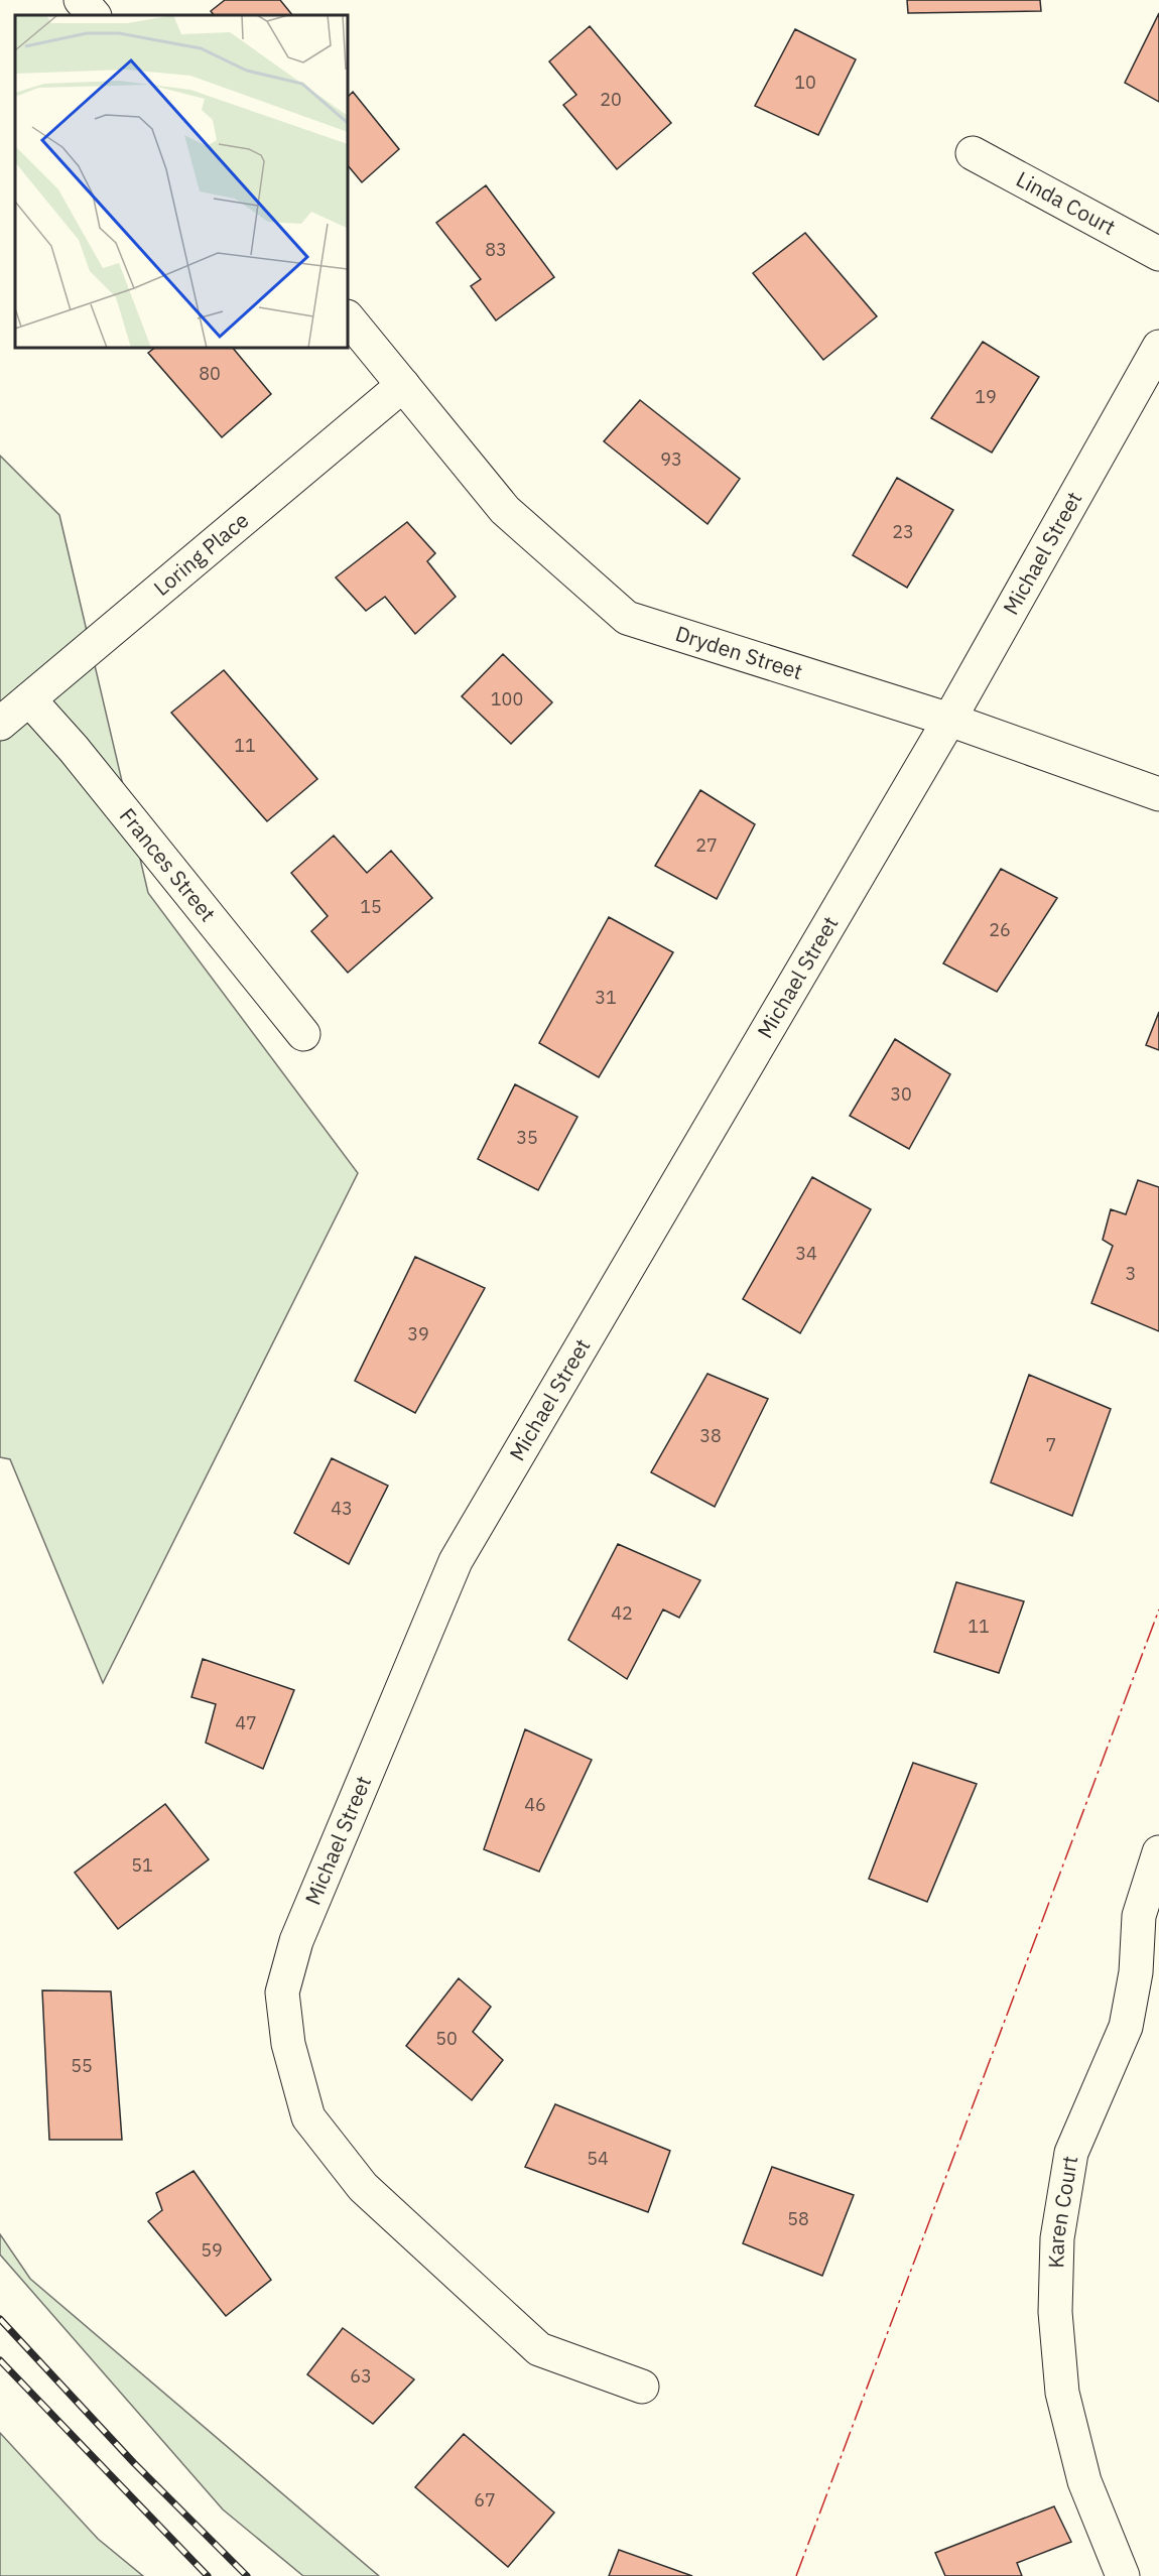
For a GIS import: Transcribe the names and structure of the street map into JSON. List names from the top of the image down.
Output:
{
  "streets": {
    "street": [
      "Linda Court",
      "Loring Place",
      "Michael Street",
      "Dryden Street",
      "Frances Street",
      "Karen Court"
    ]
  },
  "crossings": [
    ["Loring Place", "Dryden Street"],
    ["Loring Place", "Frances Street"],
    ["Michael Street", "Dryden Street"]
  ],
  "house_numbers": [
    "10",
    "20",
    "83",
    "80",
    "19",
    "93",
    "23",
    "100",
    "11",
    "27",
    "15",
    "26",
    "31",
    "30",
    "35",
    "34",
    "3",
    "39",
    "38",
    "7",
    "43",
    "42",
    "11",
    "47",
    "46",
    "51",
    "50",
    "55",
    "54",
    "58",
    "59",
    "63",
    "67"
  ]
}
